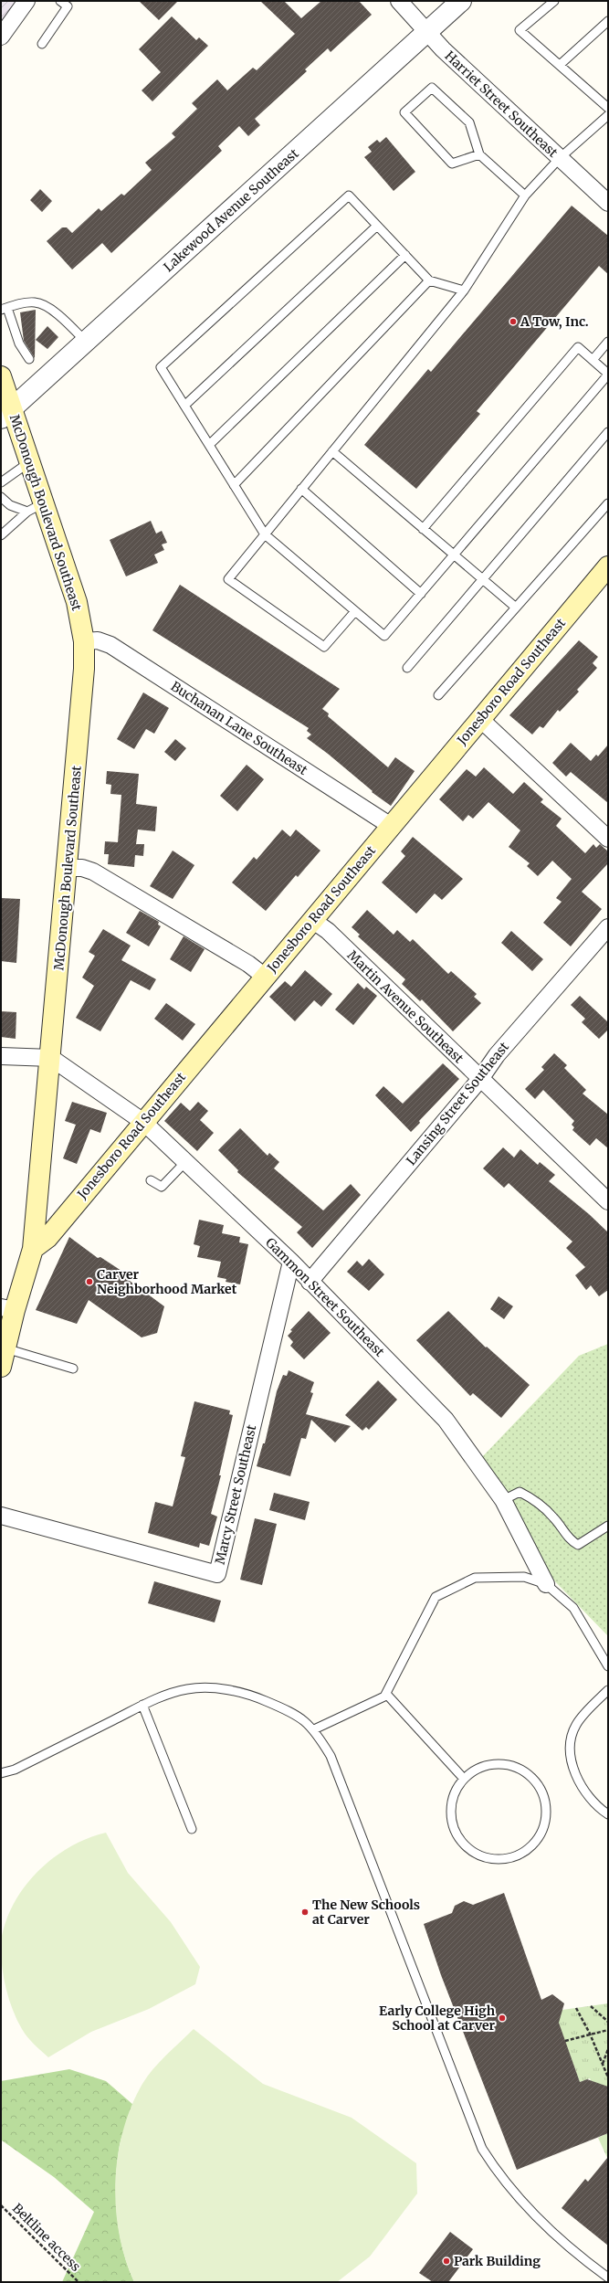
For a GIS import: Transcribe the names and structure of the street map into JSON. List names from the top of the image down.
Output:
{
  "streets": {
    "main road": ["McDonough Boulevard Southeast", "Jonesboro Road Southeast"],
    "street": [
      "Harriet Street Southeast",
      "Lakewood Avenue Southeast",
      "Buchanan Lane Southeast",
      "Martin Avenue Southeast",
      "Lansing Street Southeast",
      "Gammon Street Southeast",
      "Marcy Street Southeast"
    ],
    "path": ["Beltline access"]
  },
  "crossings": [
    ["Harriet Street Southeast", "Lakewood Avenue Southeast"],
    ["Lakewood Avenue Southeast", "McDonough Boulevard Southeast"],
    ["McDonough Boulevard Southeast", "Jonesboro Road Southeast"],
    ["McDonough Boulevard Southeast", "Buchanan Lane Southeast"],
    ["McDonough Boulevard Southeast", "Gammon Street Southeast"],
    ["Jonesboro Road Southeast", "Buchanan Lane Southeast"],
    ["Jonesboro Road Southeast", "Martin Avenue Southeast"],
    ["Jonesboro Road Southeast", "Gammon Street Southeast"],
    ["Martin Avenue Southeast", "Lansing Street Southeast"],
    ["Lansing Street Southeast", "Gammon Street Southeast"],
    ["Gammon Street Southeast", "Marcy Street Southeast"]
  ],
  "places": [
    "A Tow, Inc.",
    "Carver Neighborhood Market",
    "The New Schools at Carver",
    "Early College High School at Carver",
    "Park Building"
  ]
}
